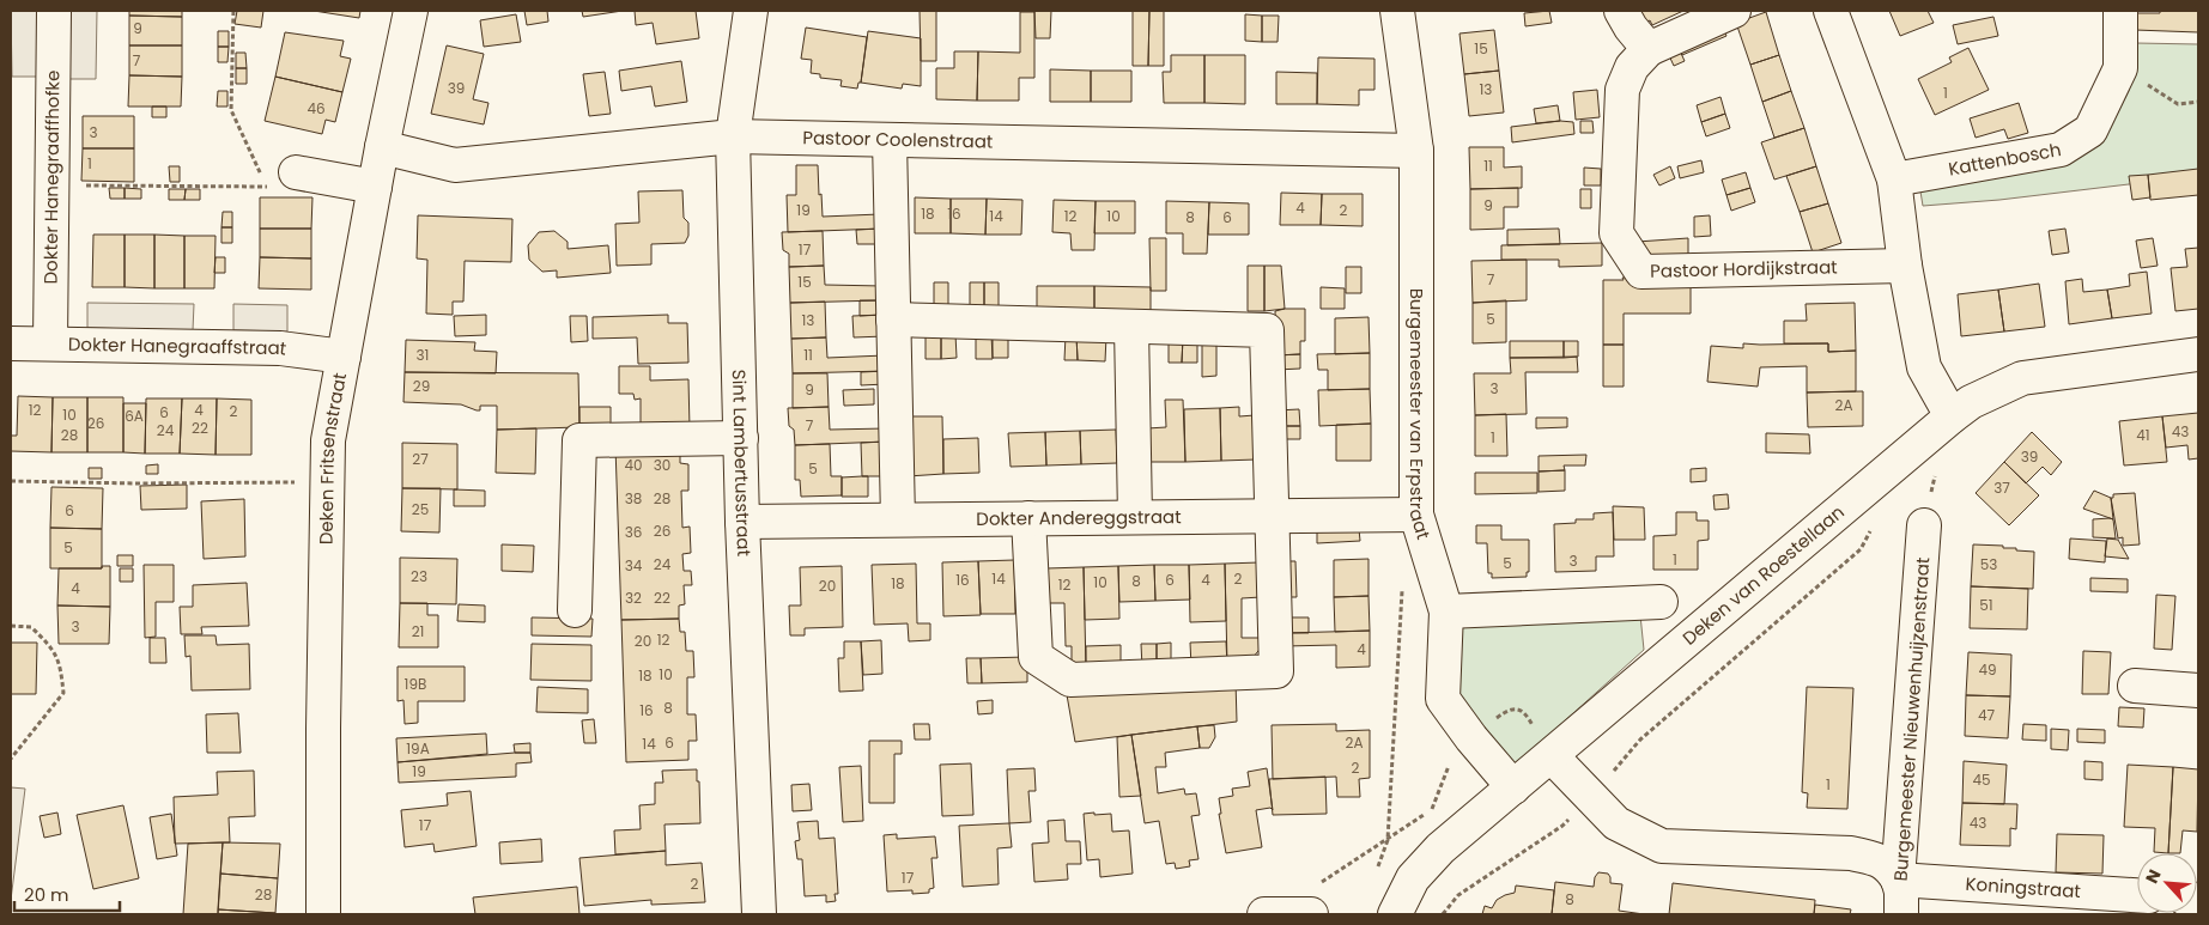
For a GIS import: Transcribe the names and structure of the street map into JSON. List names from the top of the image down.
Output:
{
  "streets": {
    "street": [
      "Pastoor Coolenstraat",
      "Kattenbosch",
      "Dokter Hanegraaffhofke",
      "Pastoor Hordijkstraat",
      "Dokter Hanegraaffstraat",
      "Burgemeester van Erpstraat",
      "Deken Fritsenstraat",
      "Sint Lambertusstraat",
      "Dokter Andereggstraat",
      "Deken van Roestellaan",
      "Burgemeester Nieuwenhuijzenstraat",
      "Koningstraat"
    ]
  },
  "crossings": [
    ["Pastoor Coolenstraat", "Burgemeester van Erpstraat"],
    ["Pastoor Coolenstraat", "Deken Fritsenstraat"],
    ["Pastoor Coolenstraat", "Sint Lambertusstraat"],
    ["Dokter Hanegraaffhofke", "Dokter Hanegraaffstraat"],
    ["Dokter Hanegraaffstraat", "Deken Fritsenstraat"],
    ["Burgemeester van Erpstraat", "Dokter Andereggstraat"],
    ["Burgemeester van Erpstraat", "Deken van Roestellaan"],
    ["Sint Lambertusstraat", "Dokter Andereggstraat"],
    ["Burgemeester Nieuwenhuijzenstraat", "Koningstraat"]
  ],
  "house_numbers": [
    "9",
    "15",
    "7",
    "39",
    "13",
    "1",
    "46",
    "3",
    "1",
    "11",
    "9",
    "4",
    "19",
    "2",
    "18",
    "16",
    "14",
    "12",
    "10",
    "8",
    "6",
    "17",
    "7",
    "15",
    "5",
    "13",
    "31",
    "11",
    "29",
    "3",
    "9",
    "2A",
    "12",
    "4",
    "2",
    "6",
    "10",
    "6A",
    "26",
    "7",
    "22",
    "24",
    "43",
    "28",
    "41",
    "1",
    "39",
    "27",
    "40",
    "30",
    "5",
    "37",
    "38",
    "28",
    "25",
    "6",
    "26",
    "36",
    "5",
    "1",
    "3",
    "5",
    "24",
    "53",
    "34",
    "23",
    "14",
    "2",
    "16",
    "6",
    "4",
    "8",
    "10",
    "18",
    "12",
    "20",
    "4",
    "32",
    "22",
    "51",
    "3",
    "21",
    "12",
    "20",
    "4",
    "49",
    "10",
    "18",
    "19B",
    "8",
    "16",
    "47",
    "6",
    "2A",
    "14",
    "19A",
    "2",
    "19",
    "45",
    "1",
    "43",
    "17",
    "17",
    "2",
    "28",
    "8"
  ],
  "scale_bar": "20 m",
  "north": "top left"
}
